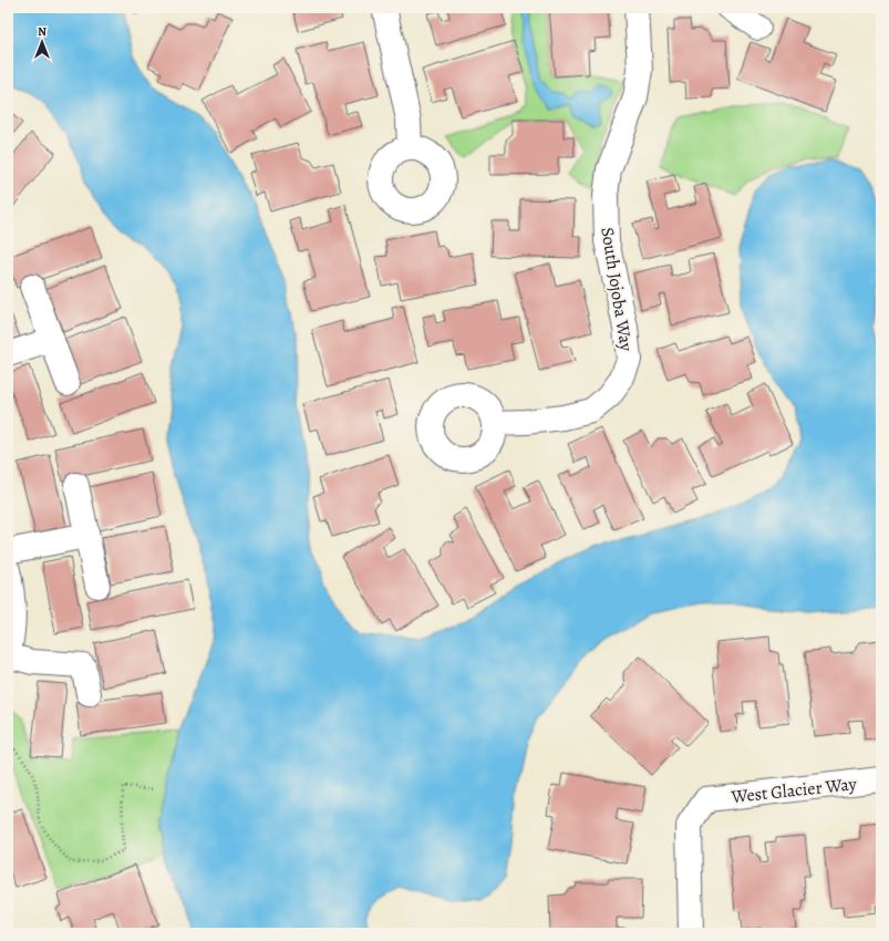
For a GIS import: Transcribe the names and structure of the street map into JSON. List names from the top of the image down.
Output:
{
  "streets": {
    "street": ["South Jojoba Way", "West Glacier Way"]
  },
  "north": "top"
}
